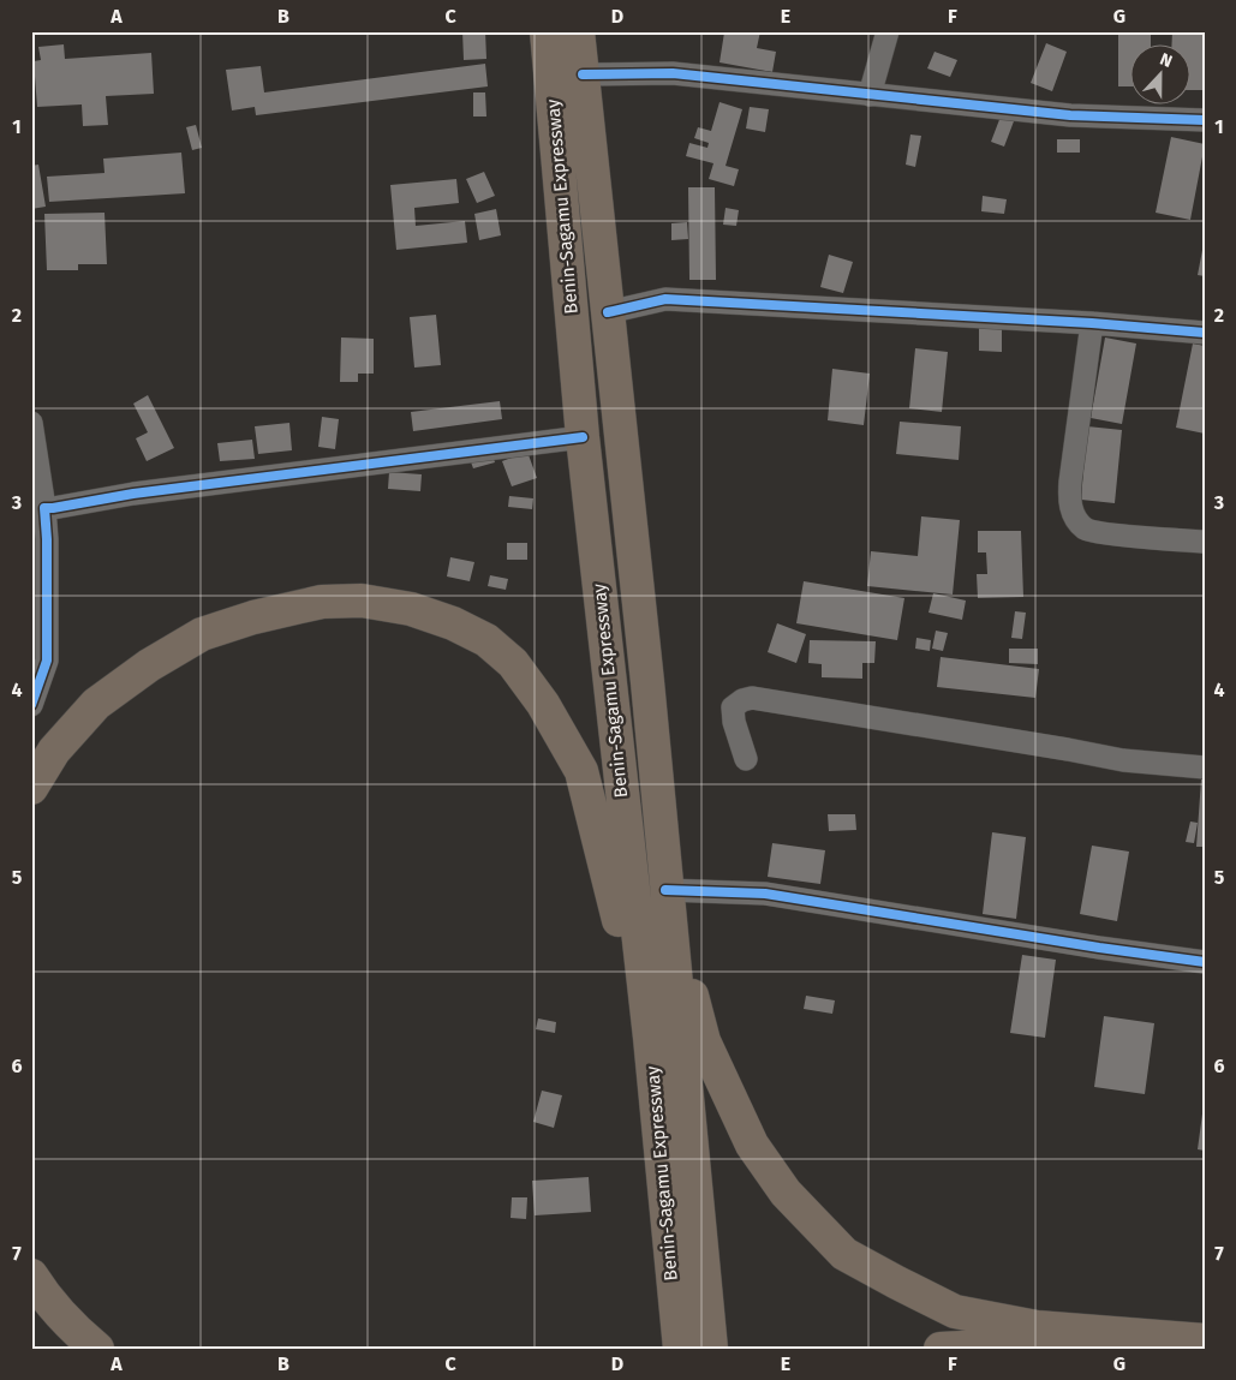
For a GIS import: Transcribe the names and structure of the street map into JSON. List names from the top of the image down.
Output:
{
  "streets": {
    "highway": ["Benin-Sagamu Expressway"]
  },
  "north": "top",
  "grid": {
    "columns": [
      "A",
      "B",
      "C",
      "D",
      "E",
      "F",
      "G"
    ],
    "rows": [
      "1",
      "2",
      "3",
      "4",
      "5",
      "6",
      "7"
    ]
  }
}
